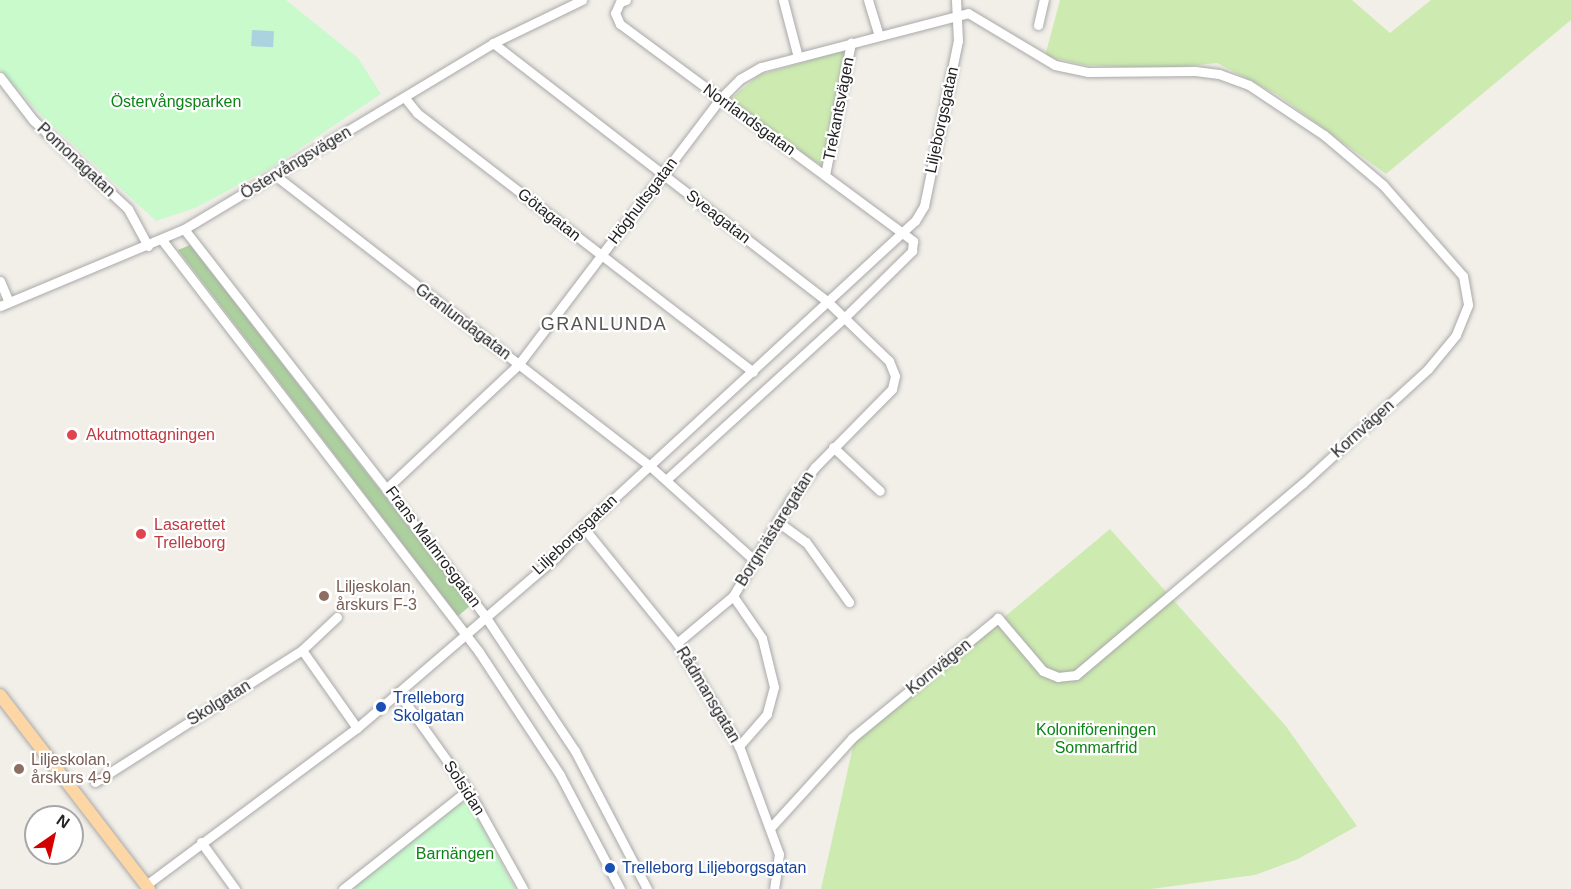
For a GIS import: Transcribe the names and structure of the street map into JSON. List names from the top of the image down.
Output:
{
  "streets": {
    "street": [
      "Trekantsvägen",
      "Norrlandsgatan",
      "Liljeborgsgatan",
      "Pomonagatan",
      "Östervångsvägen",
      "Höghultsgatan",
      "Götagatan",
      "Sveagatan",
      "Granlundagatan",
      "Kornvägen",
      "Borgmästaregatan",
      "Frans Malmrosgatan",
      "Rådmansgatan",
      "Skolgatan",
      "Solsidan"
    ]
  },
  "crossings": [
    ["Trekantsvägen", "Norrlandsgatan"],
    ["Trekantsvägen", "Höghultsgatan"],
    ["Norrlandsgatan", "Liljeborgsgatan"],
    ["Norrlandsgatan", "Höghultsgatan"],
    ["Liljeborgsgatan", "Höghultsgatan"],
    ["Liljeborgsgatan", "Götagatan"],
    ["Liljeborgsgatan", "Sveagatan"],
    ["Liljeborgsgatan", "Granlundagatan"],
    ["Liljeborgsgatan", "Kornvägen"],
    ["Liljeborgsgatan", "Borgmästaregatan"],
    ["Liljeborgsgatan", "Frans Malmrosgatan"],
    ["Liljeborgsgatan", "Rådmansgatan"],
    ["Liljeborgsgatan", "Solsidan"],
    ["Pomonagatan", "Östervångsvägen"],
    ["Östervångsvägen", "Götagatan"],
    ["Östervångsvägen", "Sveagatan"],
    ["Östervångsvägen", "Granlundagatan"],
    ["Östervångsvägen", "Frans Malmrosgatan"],
    ["Höghultsgatan", "Götagatan"],
    ["Höghultsgatan", "Sveagatan"],
    ["Höghultsgatan", "Granlundagatan"],
    ["Höghultsgatan", "Kornvägen"],
    ["Höghultsgatan", "Frans Malmrosgatan"],
    ["Sveagatan", "Borgmästaregatan"],
    ["Granlundagatan", "Borgmästaregatan"],
    ["Kornvägen", "Rådmansgatan"],
    ["Borgmästaregatan", "Rådmansgatan"]
  ],
  "districts": ["GRANLUNDA"],
  "parks": ["Östervångsparken", "Koloniföreningen Sommarfrid", "Barnängen"],
  "places": [
    "Akutmottagningen",
    "Lasarettet Trelleborg",
    "Liljeskolan, årskurs F-3",
    "Trelleborg Skolgatan",
    "Liljeskolan, årskurs 4-9",
    "Trelleborg Liljeborgsgatan"
  ],
  "north": "top right"
}
